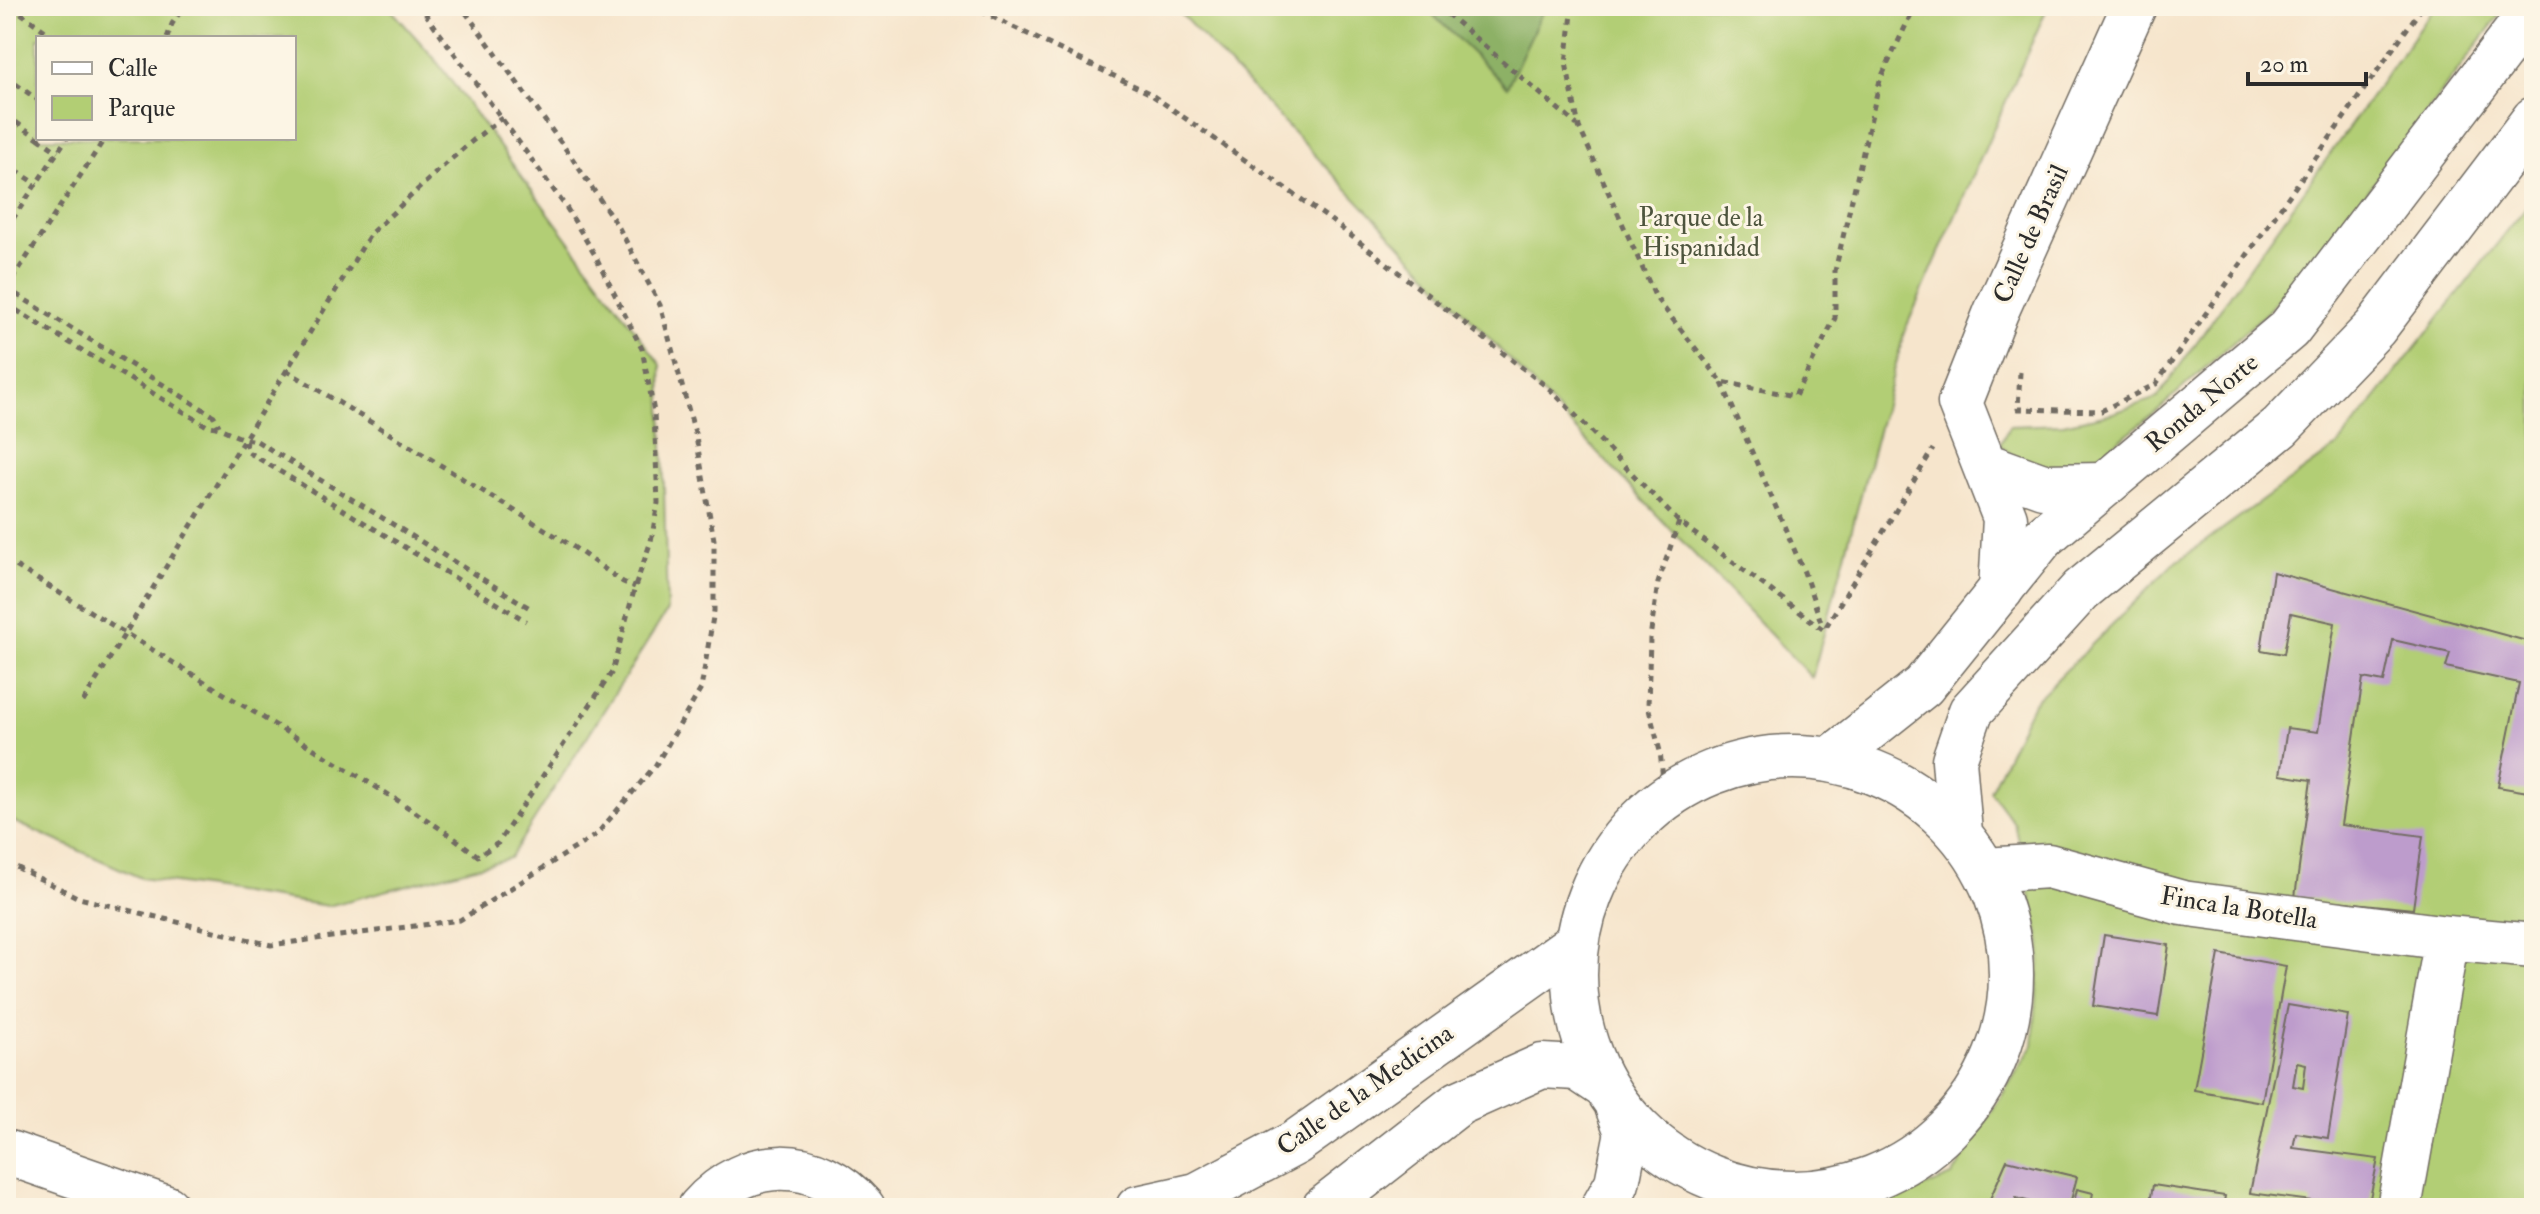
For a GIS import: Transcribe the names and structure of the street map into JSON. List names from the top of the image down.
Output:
{
  "streets": {
    "main road": [
      "Calle de Brasil",
      "Ronda Norte",
      "Finca la Botella",
      "Calle de la Medicina"
    ]
  },
  "parks": ["Parque de la Hispanidad"],
  "legend": ["Calle", "Parque"],
  "scale_bar": "20 m"
}
